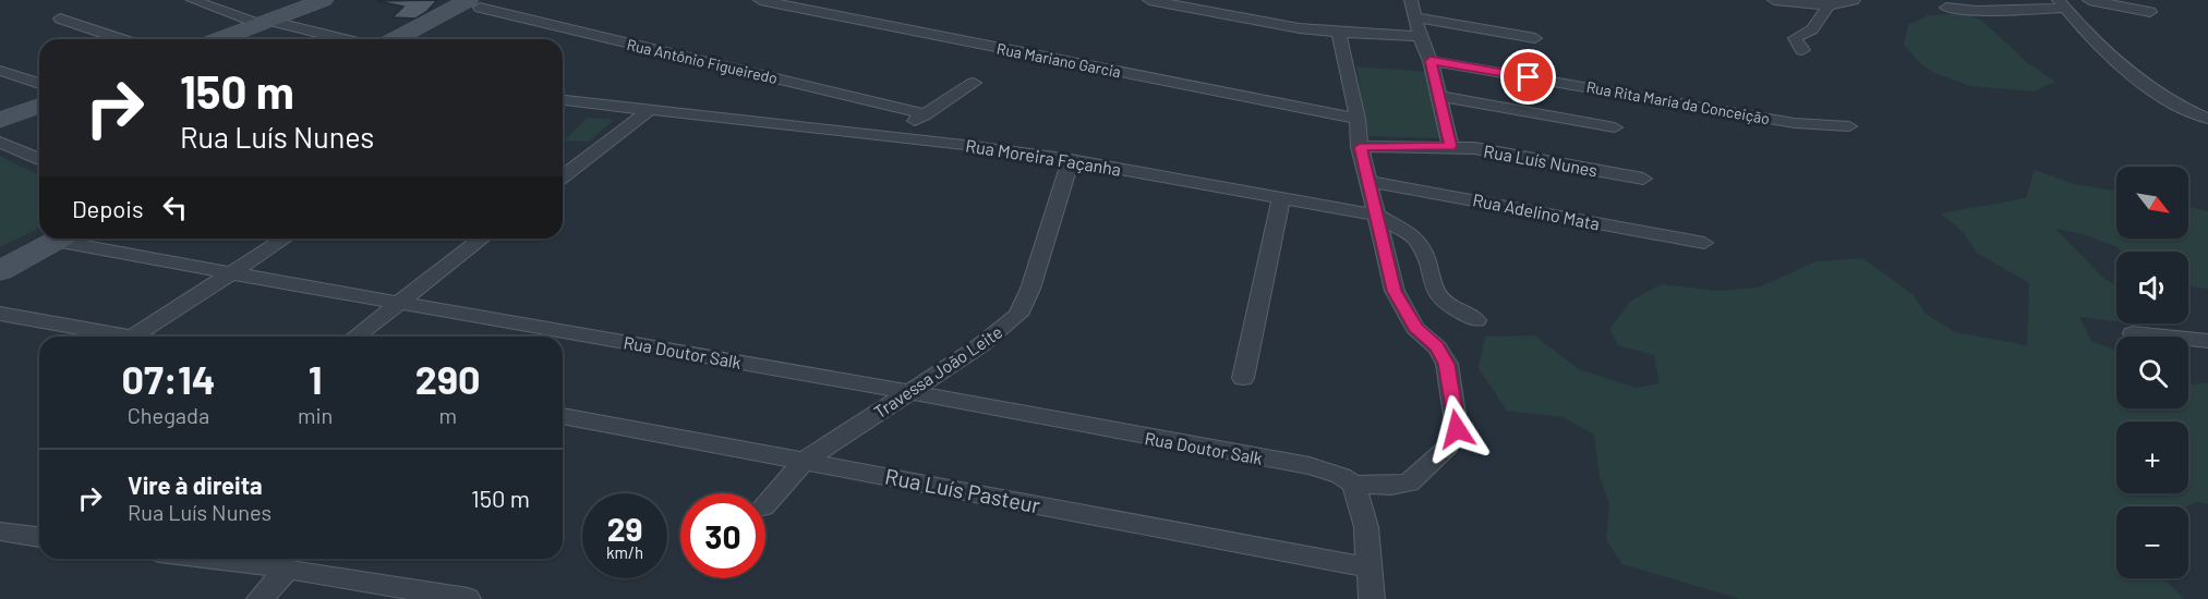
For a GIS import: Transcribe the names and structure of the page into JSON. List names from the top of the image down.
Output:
{
  "streets": {
    "street": [
      "Rua Mariano Garcia",
      "Rua Antônio Figueiredo",
      "Rua Rita Maria da Conceição",
      "Rua Moreira Façanha",
      "Rua Luís Nunes",
      "Rua Adelino Mata",
      "Rua Doutor Salk",
      "Travessa João Leite",
      "Rua Luís Pasteur"
    ]
  },
  "crossings": [
    ["Rua Moreira Façanha", "Travessa João Leite"],
    ["Rua Doutor Salk", "Travessa João Leite"],
    ["Travessa João Leite", "Rua Luís Pasteur"]
  ],
  "north": "bottom right",
  "page": {
    "turn": ["150 m", "Rua Luís Nunes"],
    "map_buttons": ["+", "−"],
    "then": "Depois",
    "eta": [
      "07:14",
      "Chegada",
      "1",
      "min",
      "290",
      "m"
    ],
    "list": [
      {
        "name": "Vire à direita",
        "note": "Rua Luís Nunes",
        "value": "150 m"
      }
    ],
    "speed": "29 km/h",
    "limit": "30"
  }
}
